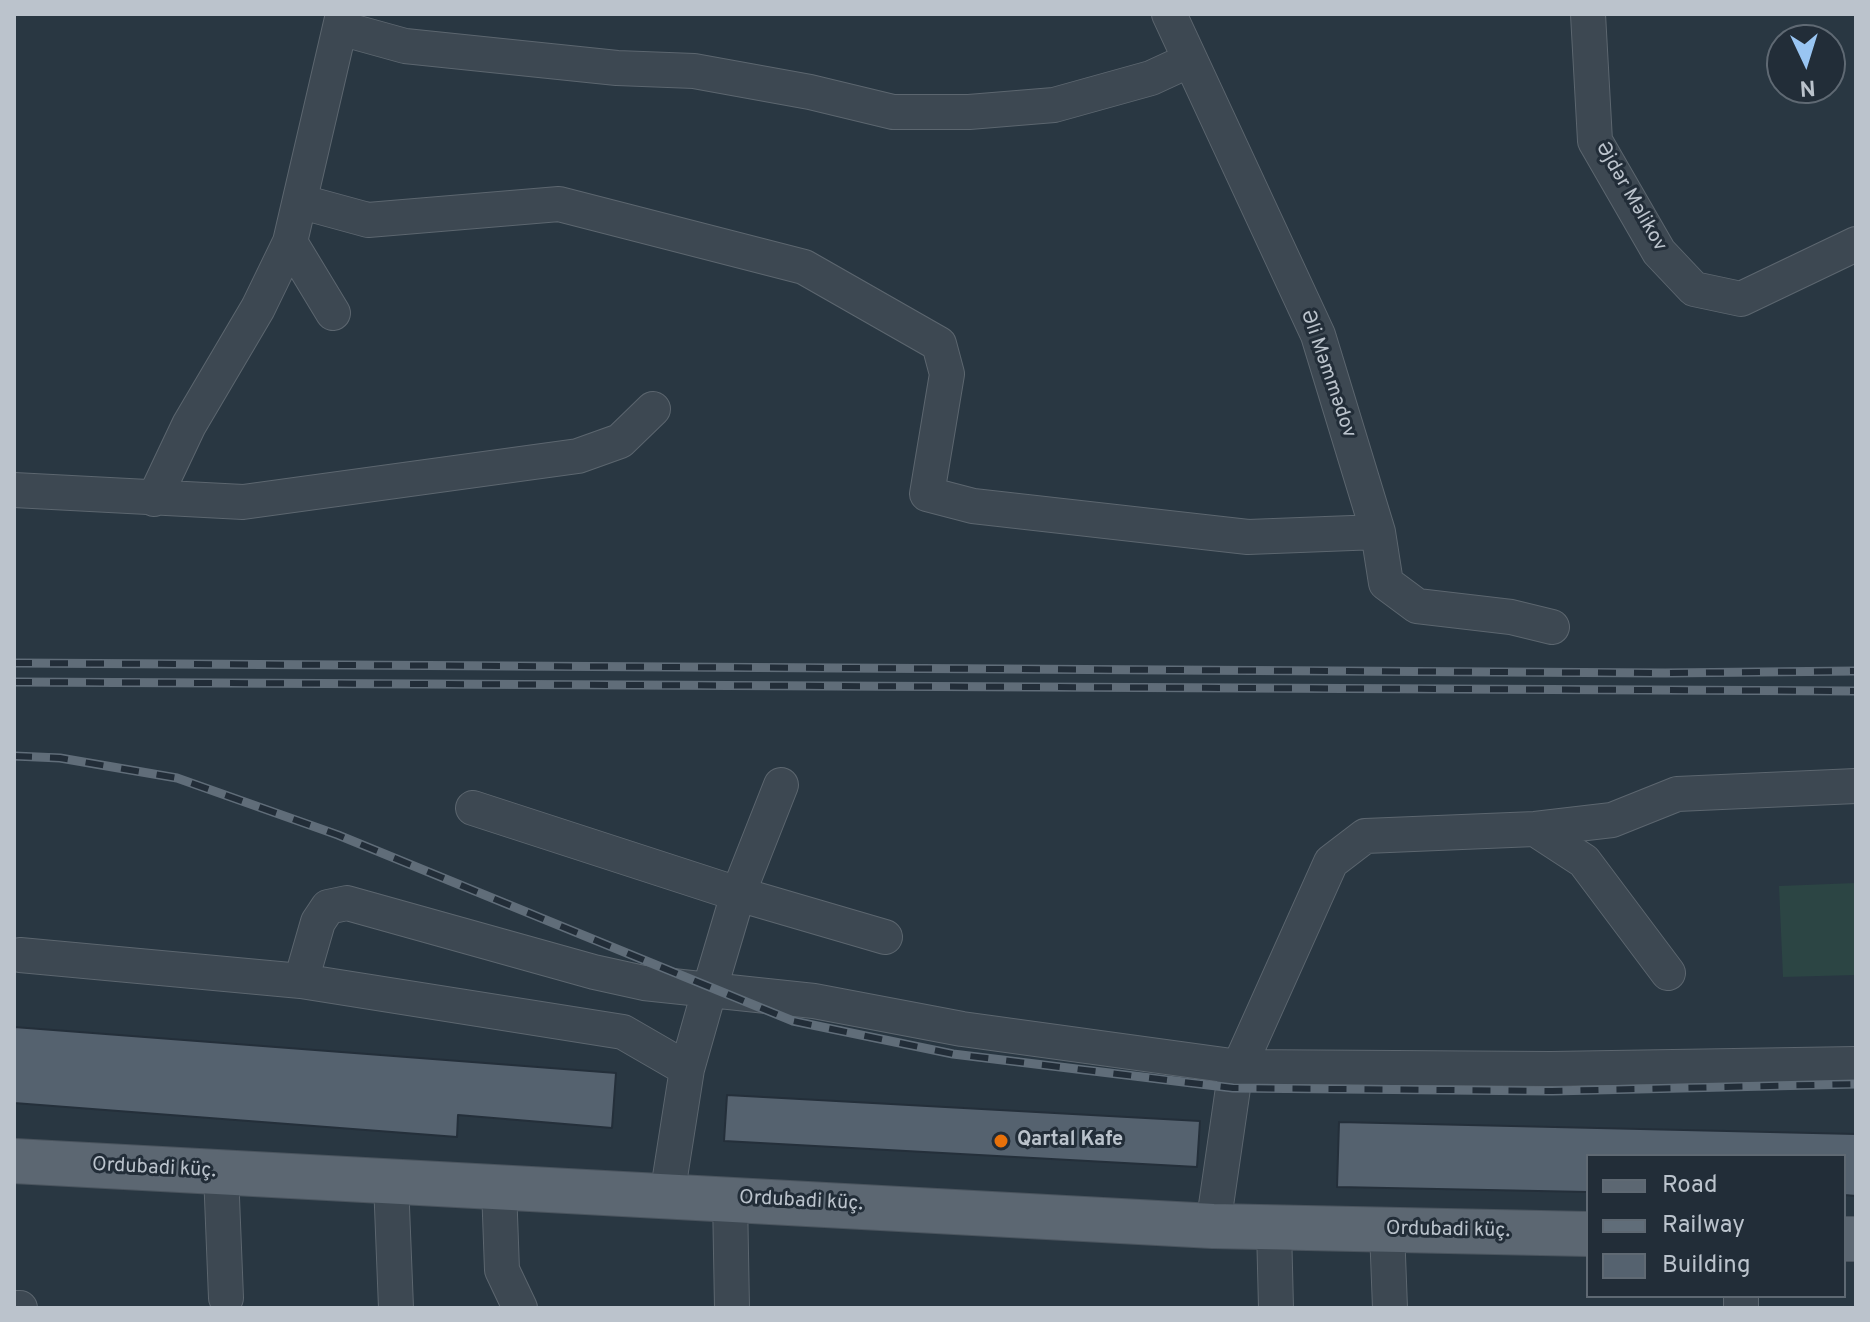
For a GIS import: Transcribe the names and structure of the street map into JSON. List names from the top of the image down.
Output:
{
  "streets": {
    "main road": ["Ordubadi küç."],
    "street": ["Əjdər Məlikov", "Əli Məmmədov"]
  },
  "places": ["Qartal Kafe"],
  "legend": ["Road", "Railway", "Building"],
  "north": "bottom"
}
